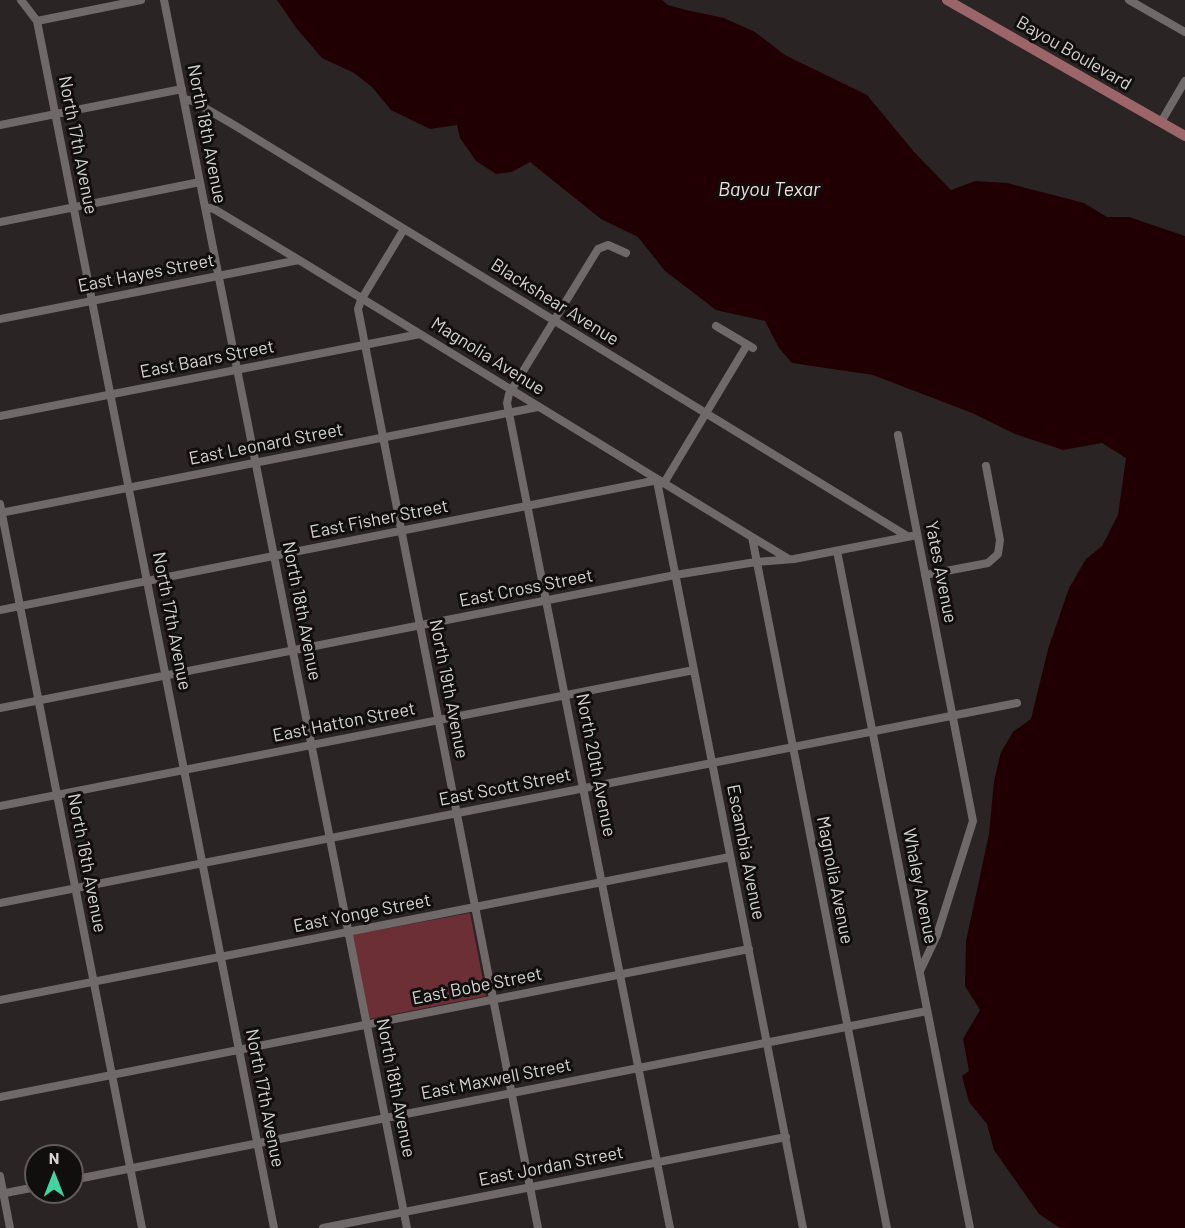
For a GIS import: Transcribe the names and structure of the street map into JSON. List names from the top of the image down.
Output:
{
  "streets": {
    "main road": ["Bayou Boulevard"],
    "street": [
      "North 18th Avenue",
      "North 17th Avenue",
      "East Hayes Street",
      "Blackshear Avenue",
      "Magnolia Avenue",
      "East Baars Street",
      "East Leonard Street",
      "East Fisher Street",
      "Yates Avenue",
      "East Cross Street",
      "North 19th Avenue",
      "East Hatton Street",
      "North 20th Avenue",
      "East Scott Street",
      "Escambia Avenue",
      "North 16th Avenue",
      "Whaley Avenue",
      "East Yonge Street",
      "East Bobe Street",
      "East Maxwell Street",
      "East Jordan Street"
    ]
  },
  "crossings": [
    ["North 18th Avenue", "East Hayes Street"],
    ["North 18th Avenue", "Blackshear Avenue"],
    ["North 18th Avenue", "Magnolia Avenue"],
    ["North 18th Avenue", "East Baars Street"],
    ["North 18th Avenue", "East Leonard Street"],
    ["North 18th Avenue", "East Fisher Street"],
    ["North 18th Avenue", "East Cross Street"],
    ["North 18th Avenue", "East Hatton Street"],
    ["North 18th Avenue", "East Scott Street"],
    ["North 18th Avenue", "East Yonge Street"],
    ["North 18th Avenue", "East Bobe Street"],
    ["North 18th Avenue", "East Maxwell Street"],
    ["North 18th Avenue", "East Jordan Street"],
    ["North 17th Avenue", "East Hayes Street"],
    ["North 17th Avenue", "East Baars Street"],
    ["North 17th Avenue", "East Leonard Street"],
    ["North 17th Avenue", "East Fisher Street"],
    ["North 17th Avenue", "East Cross Street"],
    ["North 17th Avenue", "East Hatton Street"],
    ["North 17th Avenue", "East Scott Street"],
    ["North 17th Avenue", "East Yonge Street"],
    ["North 17th Avenue", "East Bobe Street"],
    ["North 17th Avenue", "East Maxwell Street"],
    ["East Hayes Street", "Magnolia Avenue"],
    ["Blackshear Avenue", "East Cross Street"],
    ["Blackshear Avenue", "North 20th Avenue"],
    ["Magnolia Avenue", "East Baars Street"],
    ["Magnolia Avenue", "East Leonard Street"],
    ["Magnolia Avenue", "East Fisher Street"],
    ["Magnolia Avenue", "East Cross Street"],
    ["Magnolia Avenue", "North 19th Avenue"],
    ["Magnolia Avenue", "North 20th Avenue"],
    ["Magnolia Avenue", "East Scott Street"],
    ["Magnolia Avenue", "Escambia Avenue"],
    ["Magnolia Avenue", "East Maxwell Street"],
    ["East Baars Street", "North 19th Avenue"],
    ["East Leonard Street", "North 19th Avenue"],
    ["East Leonard Street", "North 20th Avenue"],
    ["East Leonard Street", "North 16th Avenue"],
    ["East Fisher Street", "North 19th Avenue"],
    ["East Fisher Street", "North 20th Avenue"],
    ["East Fisher Street", "Escambia Avenue"],
    ["East Fisher Street", "North 16th Avenue"],
    ["Yates Avenue", "East Cross Street"],
    ["Yates Avenue", "East Scott Street"],
    ["Yates Avenue", "Whaley Avenue"],
    ["East Cross Street", "North 19th Avenue"],
    ["East Cross Street", "North 20th Avenue"],
    ["East Cross Street", "Escambia Avenue"],
    ["East Cross Street", "North 16th Avenue"],
    ["East Cross Street", "Whaley Avenue"],
    ["North 19th Avenue", "East Hatton Street"],
    ["North 19th Avenue", "East Scott Street"],
    ["North 19th Avenue", "East Yonge Street"],
    ["North 19th Avenue", "East Bobe Street"],
    ["North 19th Avenue", "East Maxwell Street"],
    ["North 19th Avenue", "East Jordan Street"],
    ["East Hatton Street", "North 20th Avenue"],
    ["East Hatton Street", "Escambia Avenue"],
    ["East Hatton Street", "North 16th Avenue"],
    ["North 20th Avenue", "East Scott Street"],
    ["North 20th Avenue", "East Yonge Street"],
    ["North 20th Avenue", "East Bobe Street"],
    ["North 20th Avenue", "East Maxwell Street"],
    ["North 20th Avenue", "East Jordan Street"],
    ["East Scott Street", "Escambia Avenue"],
    ["East Scott Street", "North 16th Avenue"],
    ["East Scott Street", "Whaley Avenue"],
    ["Escambia Avenue", "East Yonge Street"],
    ["Escambia Avenue", "East Bobe Street"],
    ["Escambia Avenue", "East Maxwell Street"],
    ["Escambia Avenue", "East Jordan Street"],
    ["North 16th Avenue", "East Yonge Street"],
    ["North 16th Avenue", "East Bobe Street"],
    ["North 16th Avenue", "East Maxwell Street"],
    ["Whaley Avenue", "East Maxwell Street"]
  ],
  "water": ["Bayou Texar"],
  "north": "top"
}
